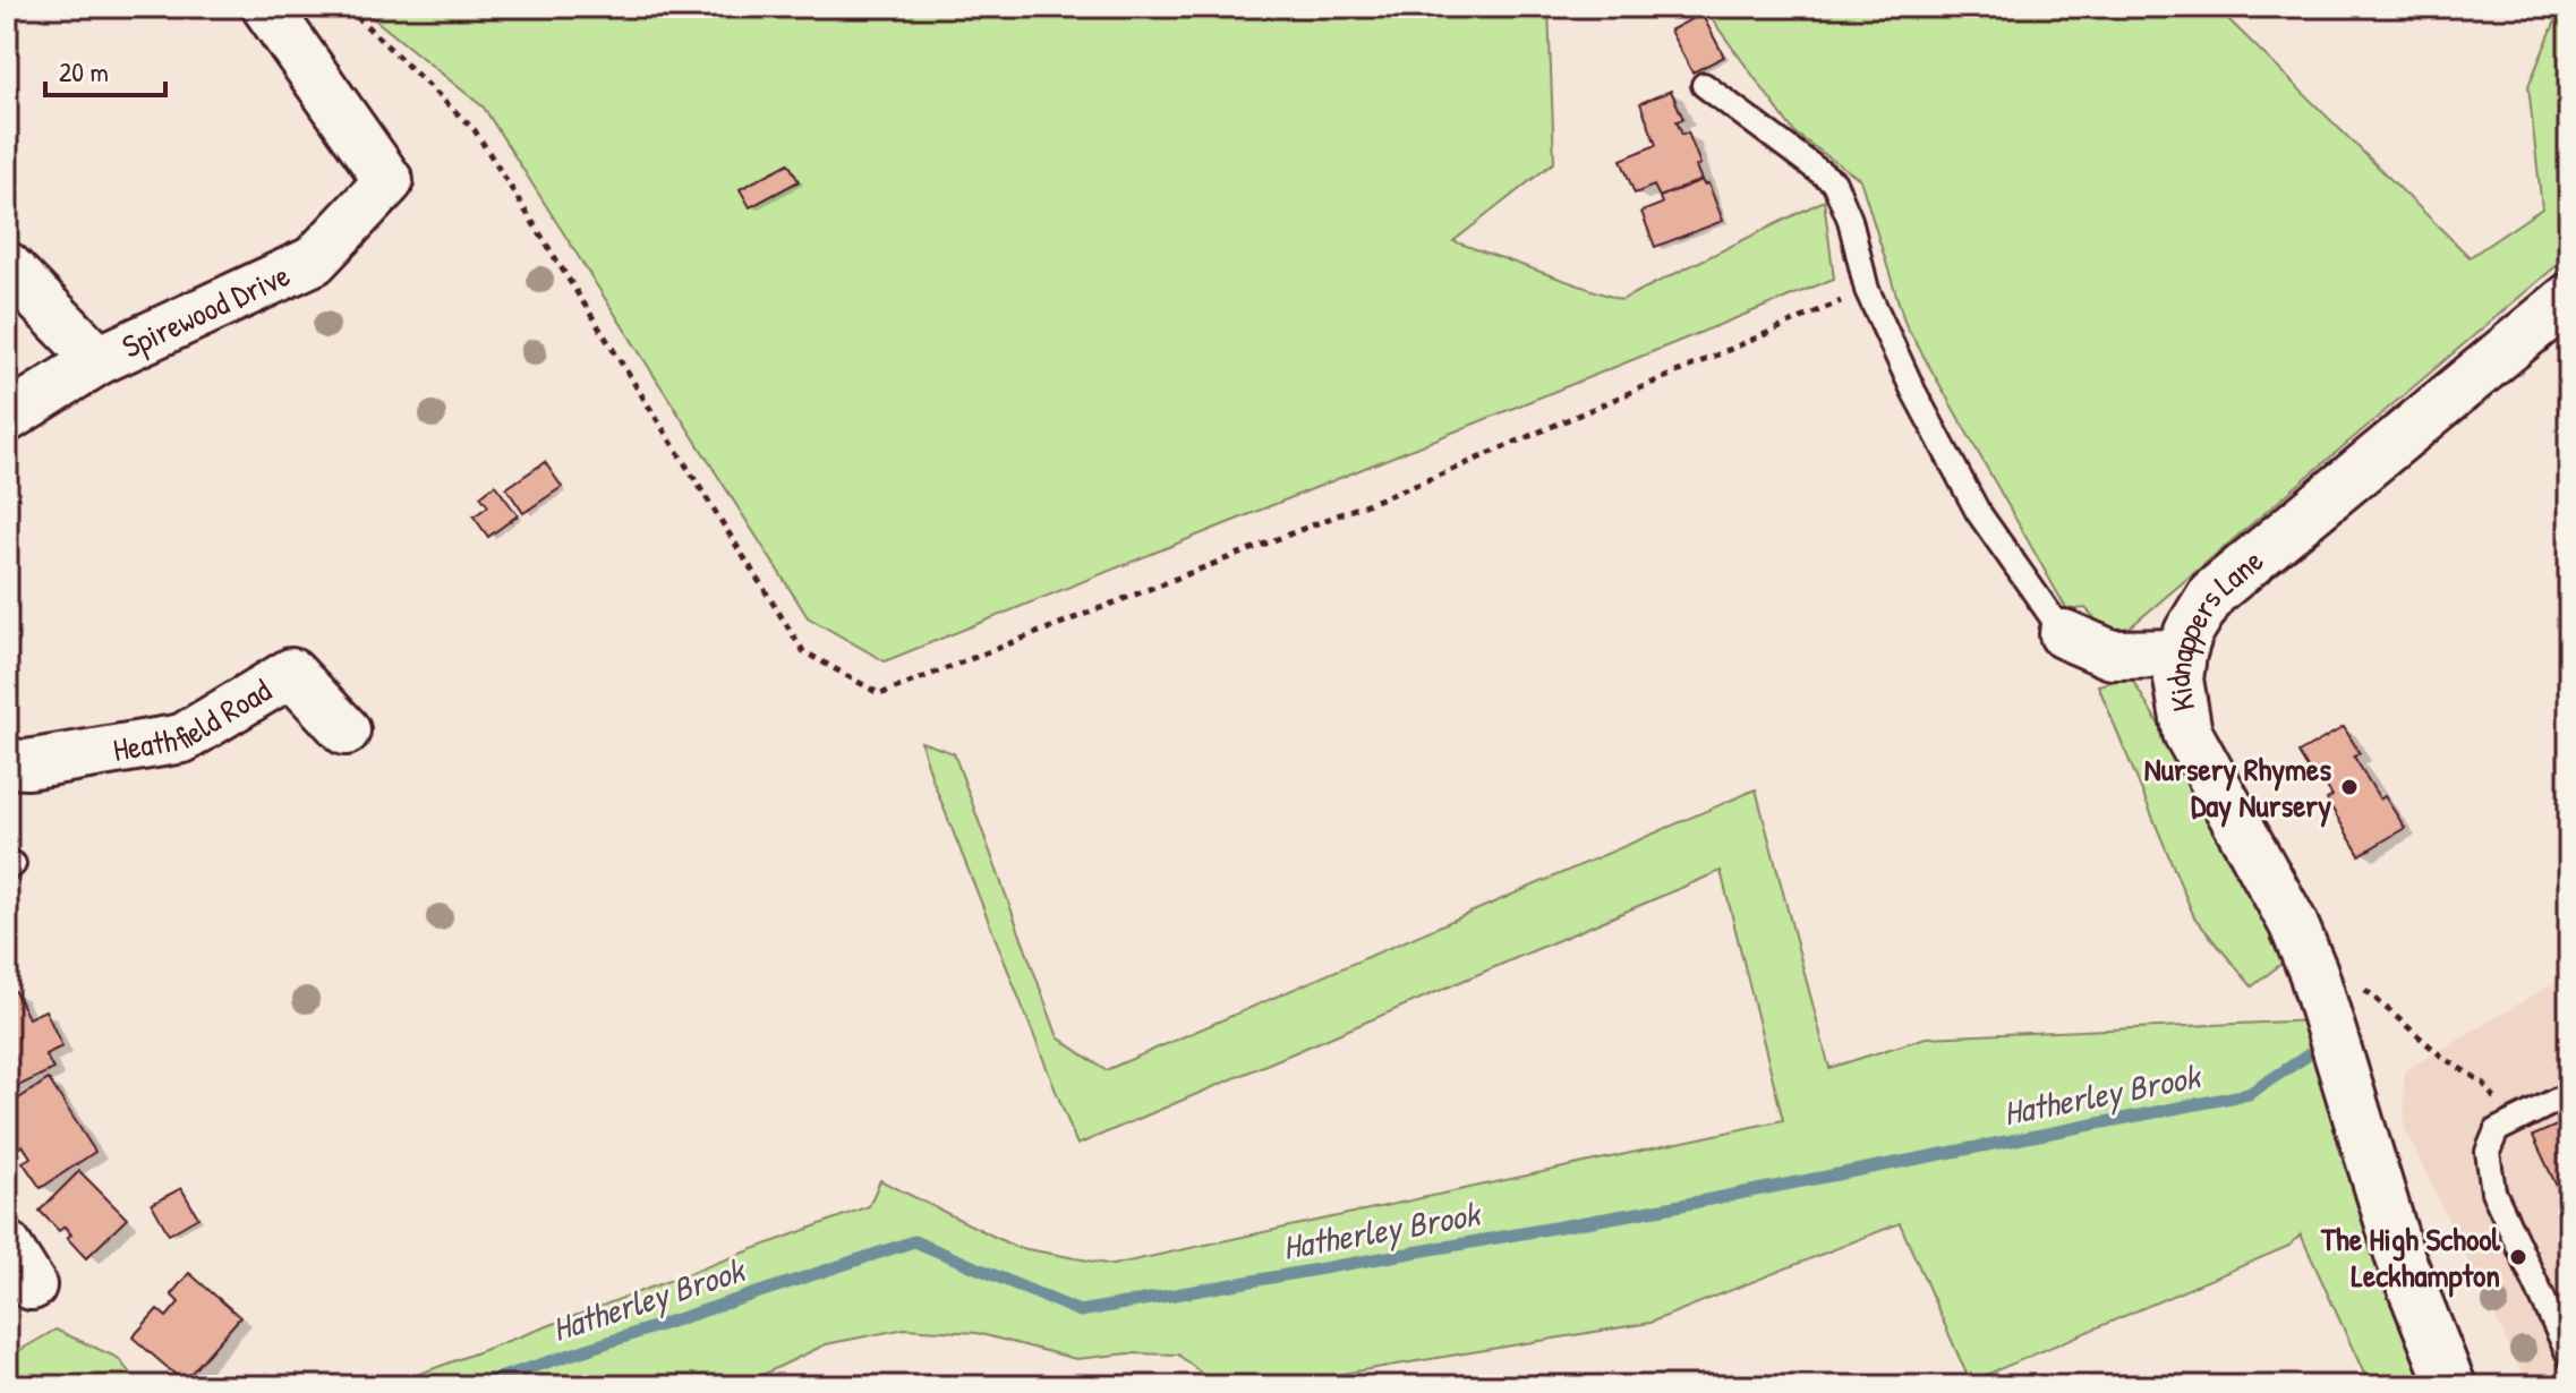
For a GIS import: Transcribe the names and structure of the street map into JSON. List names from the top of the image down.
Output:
{
  "streets": {
    "street": ["Spirewood Drive", "Kidnappers Lane", "Heathfield Road"]
  },
  "water": ["Hatherley Brook"],
  "places": ["Nursery Rhymes Day Nursery", "The High School Leckhampton"],
  "scale_bar": "20 m"
}
